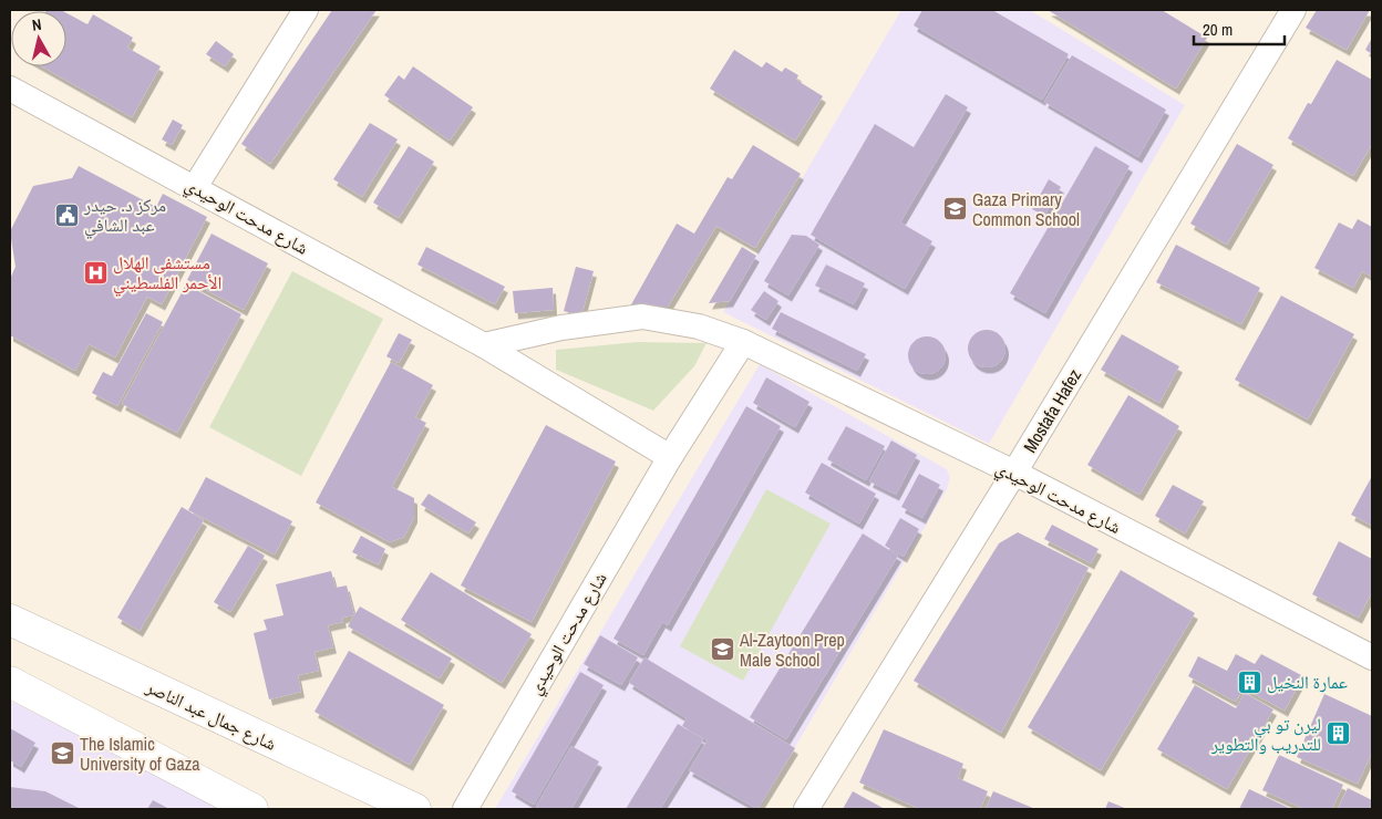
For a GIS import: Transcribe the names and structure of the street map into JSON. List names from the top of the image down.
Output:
{
  "streets": {
    "main road": ["شارع جمال عبد الناصر"],
    "street": ["شارع مدحت الوحيدي", "Mostafa Hafez"]
  },
  "crossings": [
    ["شارع مدحت الوحيدي", "Mostafa Hafez"]
  ],
  "places": {
    "school or university": ["Gaza Primary Common School", "Al-Zaytoon Prep Male School", "The Islamic University of Gaza"],
    "public building": ["مركز د. حيدر عبد الشافي"],
    "hospital": ["مستشفى الهلال الأحمر الفلسطيني"],
    "building": ["عمارة النخيل", "ليرن تو بي للتدريب والتطوير"]
  },
  "scale_bar": "20 m",
  "north": "top"
}
